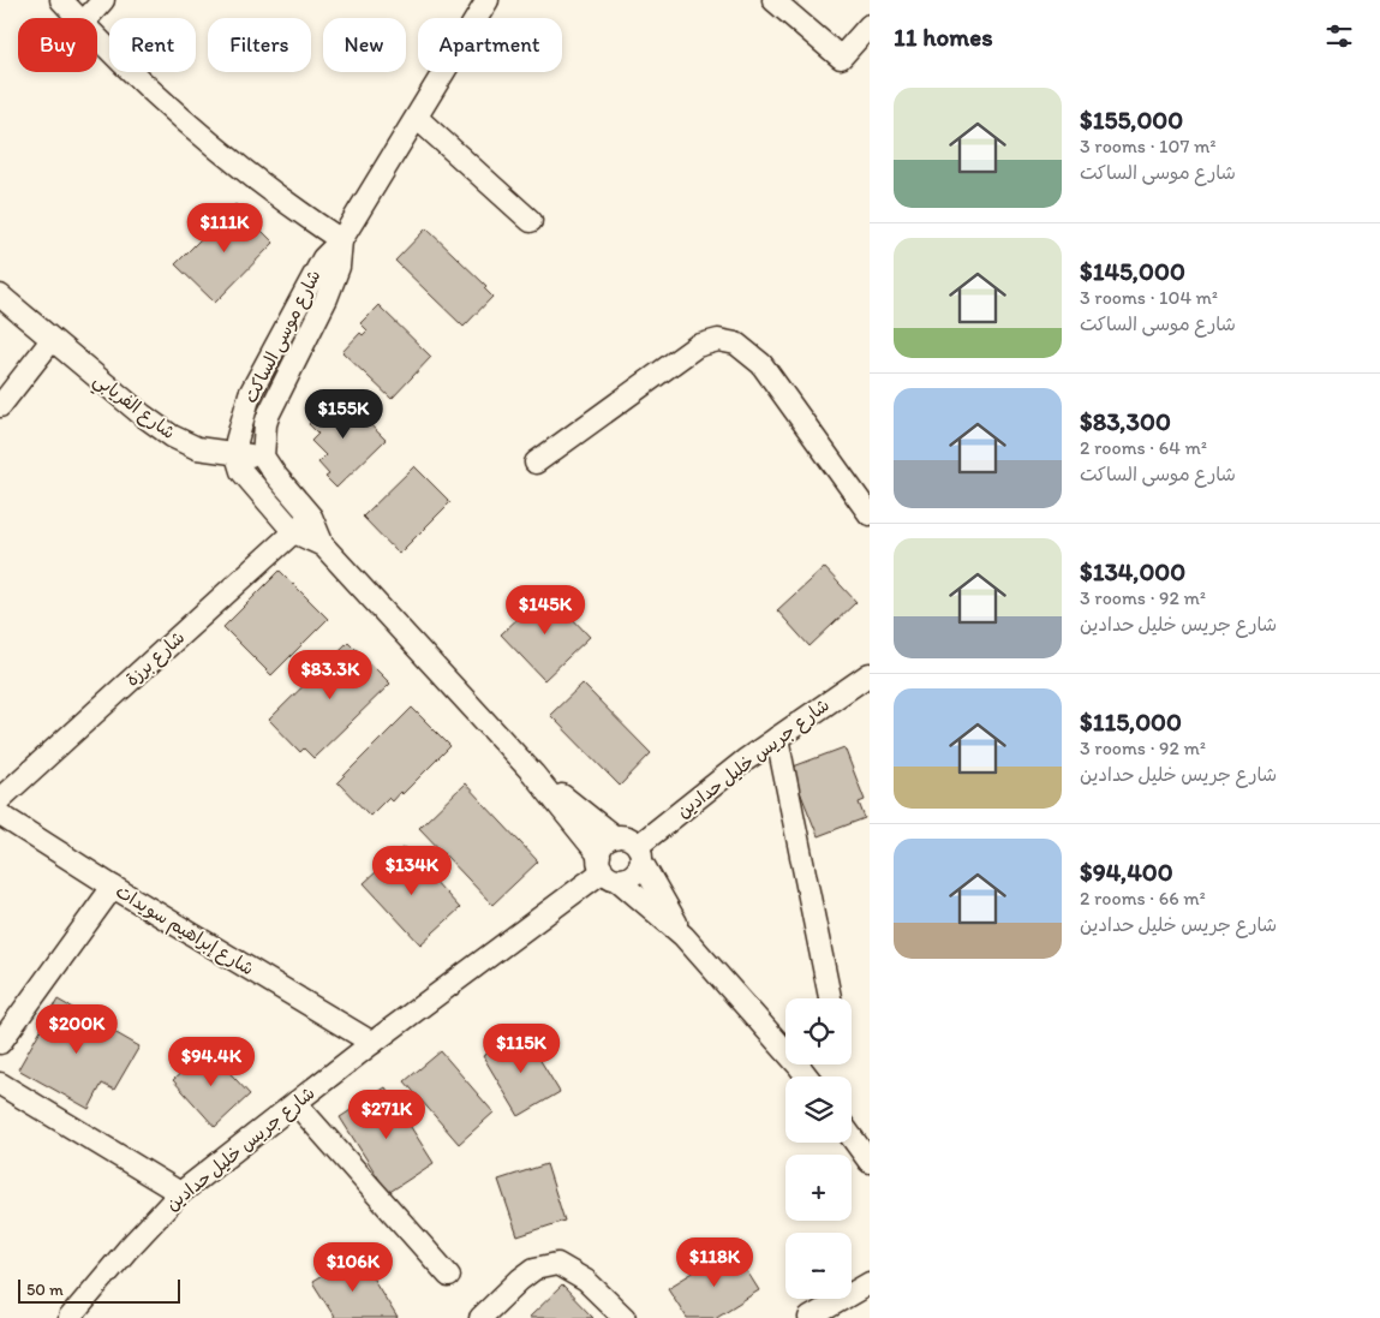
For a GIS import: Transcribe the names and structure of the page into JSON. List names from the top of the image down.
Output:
{
  "streets": {
    "street": [
      "شارع موسى الساكت",
      "شارع الفريابي",
      "شارع برزة",
      "شارع جريس خليل حدادين",
      "شارع إبراهيم سويدات"
    ]
  },
  "crossings": [
    ["شارع موسى الساكت", "شارع الفريابي"],
    ["شارع جريس خليل حدادين", "شارع إبراهيم سويدات"]
  ],
  "scale_bar": "50 m",
  "page": {
    "heading": "11 homes",
    "chip": [
      "Buy",
      "Rent",
      "Filters",
      "New",
      "Apartment"
    ],
    "list": [
      {
        "name": "$155,000",
        "note": "3 rooms · 107 m² · شارع موسى الساكت"
      },
      {
        "name": "$145,000",
        "note": "3 rooms · 104 m² · شارع موسى الساكت"
      },
      {
        "name": "$83,300",
        "note": "2 rooms · 64 m² · شارع موسى الساكت"
      },
      {
        "name": "$134,000",
        "note": "3 rooms · 92 m² · شارع جريس خليل حدادين"
      },
      {
        "name": "$115,000",
        "note": "3 rooms · 92 m² · شارع جريس خليل حدادين"
      },
      {
        "name": "$94,400",
        "note": "2 rooms · 66 m² · شارع جريس خليل حدادين"
      }
    ],
    "price": [
      "$111K",
      "$155K",
      "$145K",
      "$83.3K",
      "$134K",
      "$200K",
      "$115K",
      "$94.4K",
      "$271K",
      "$118K",
      "$106K"
    ],
    "map_buttons": ["+", "−"],
    "scale": "50 m"
  }
}
